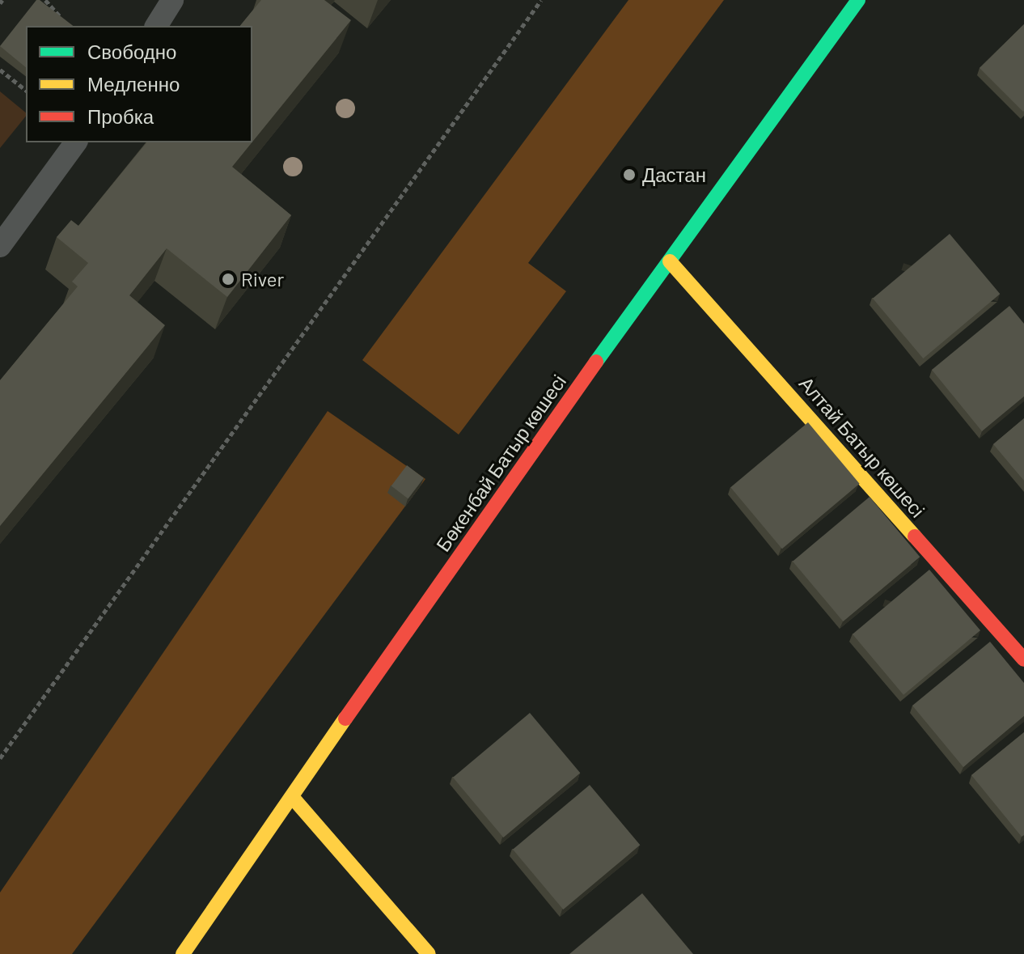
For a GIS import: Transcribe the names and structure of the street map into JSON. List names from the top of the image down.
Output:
{
  "streets": {
    "main road": ["Алтай Батыр көшесі", "Бөкенбай Батыр көшесі"]
  },
  "crossings": [
    ["Алтай Батыр көшесі", "Бөкенбай Батыр көшесі"]
  ],
  "places": ["Дастан", "River"],
  "legend": ["Свободно", "Медленно", "Пробка"]
}
